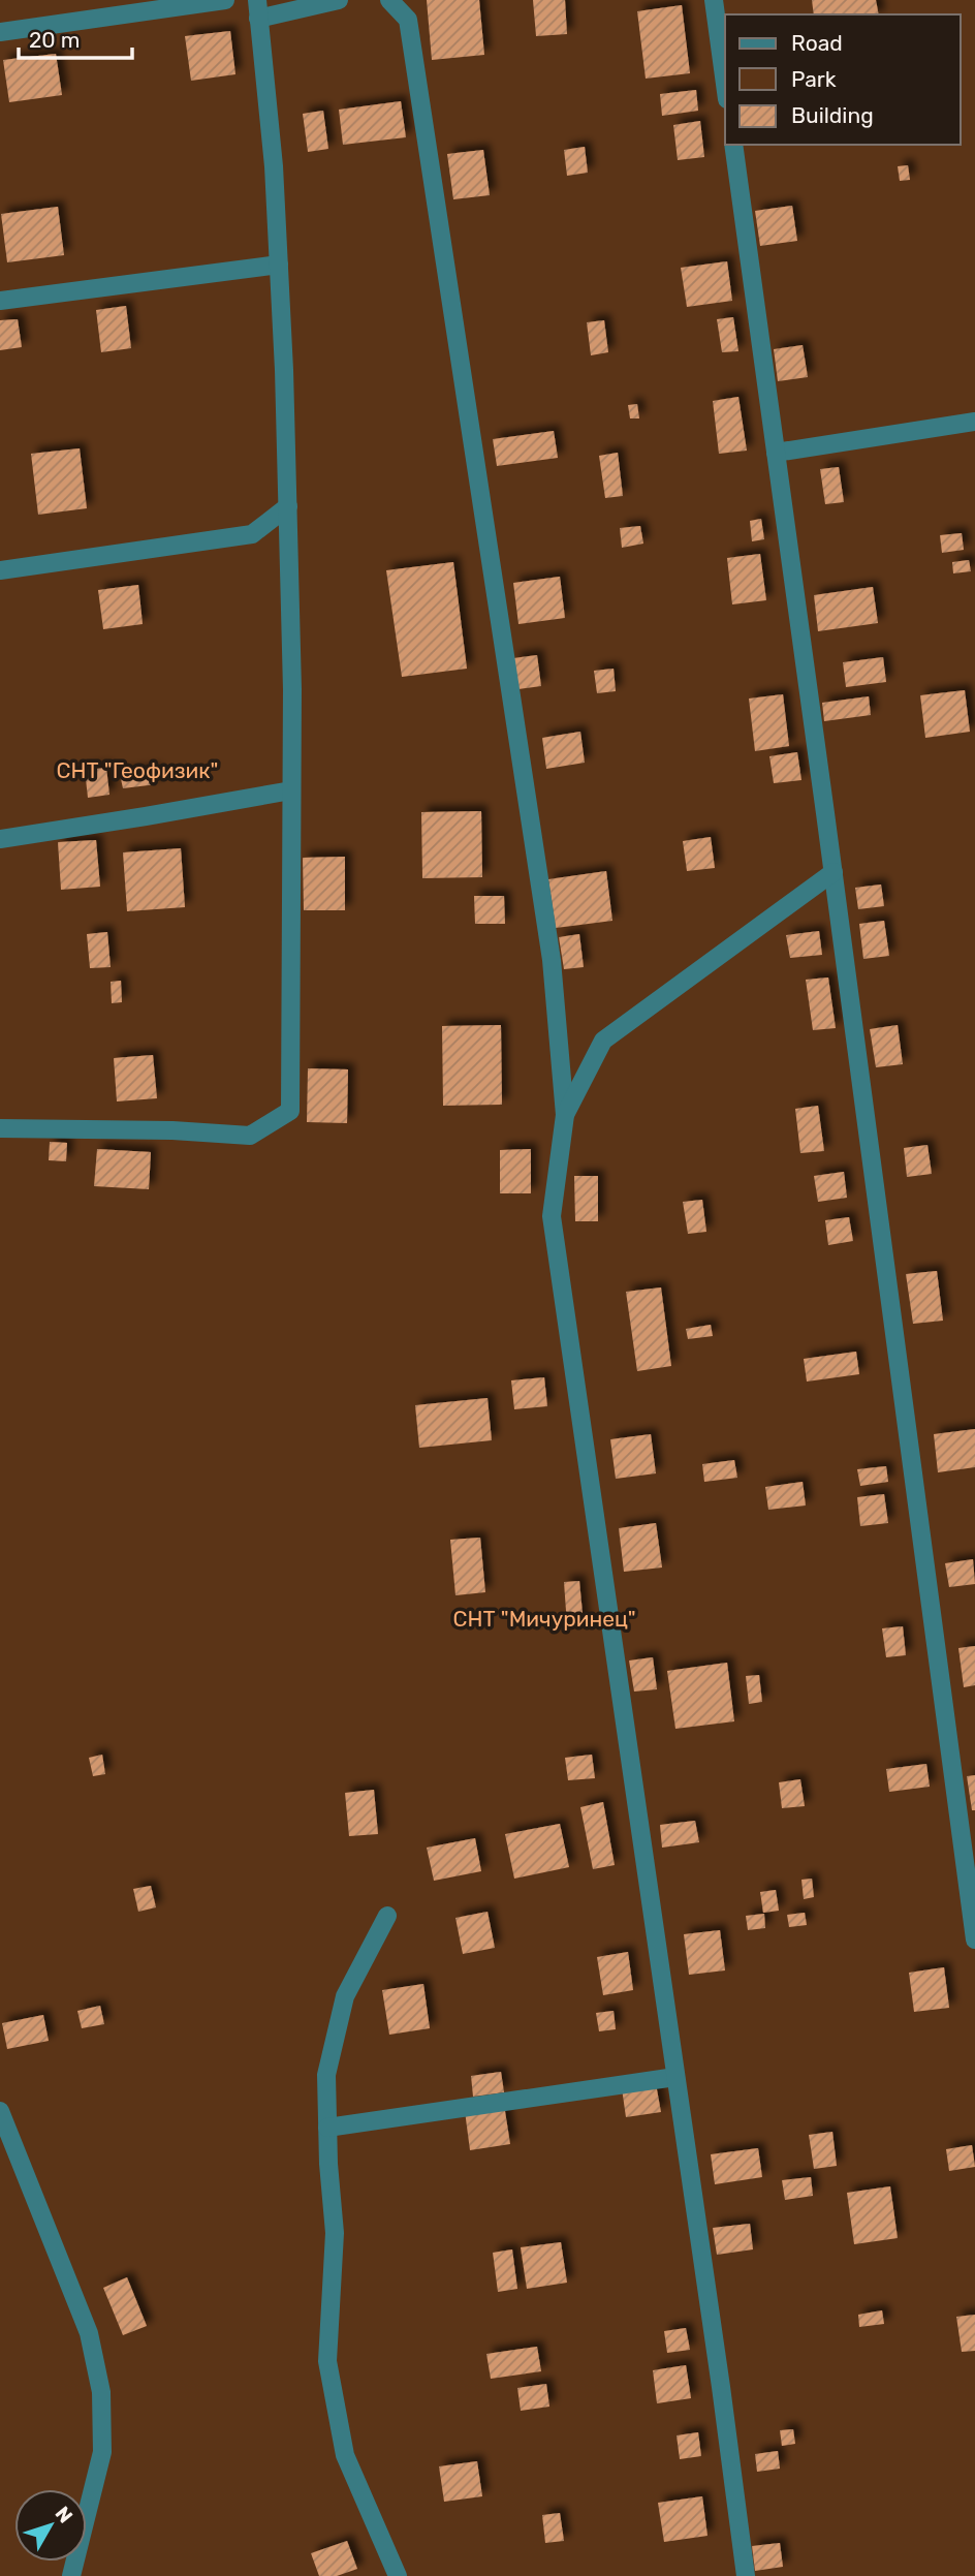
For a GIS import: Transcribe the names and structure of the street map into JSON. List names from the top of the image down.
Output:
{
  "parks": ["СНТ \"Геофизик\"", "СНТ \"Мичуринец\""],
  "legend": ["Road", "Park", "Building"],
  "scale_bar": "20 m",
  "north": "top right"
}
